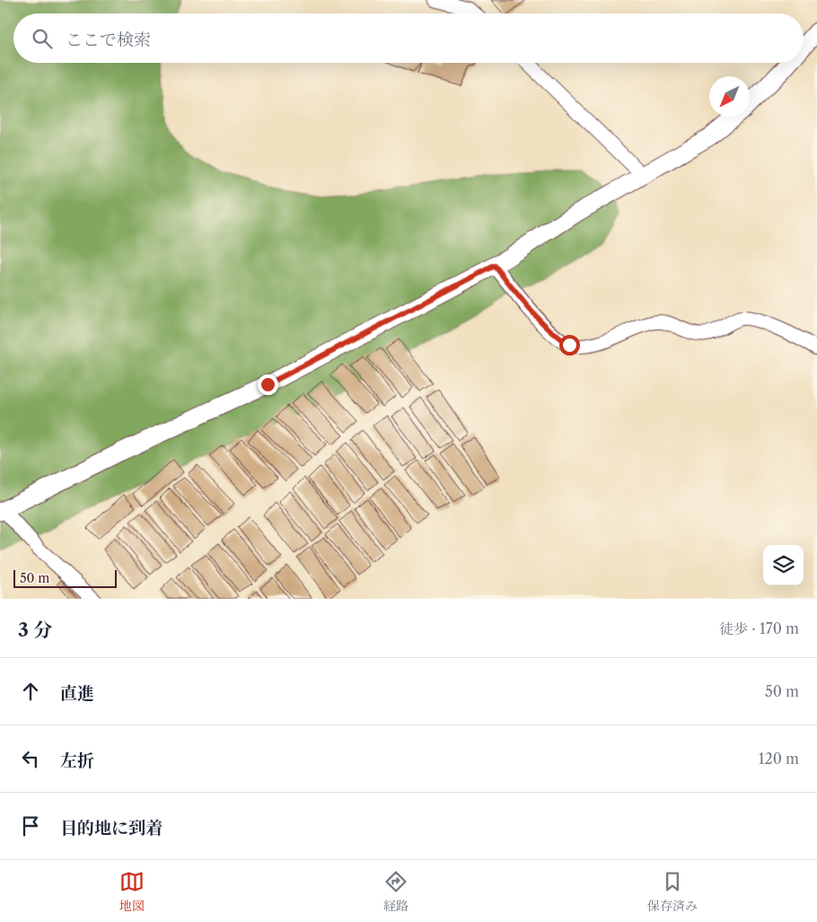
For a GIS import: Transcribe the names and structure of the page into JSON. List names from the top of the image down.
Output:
{
  "scale_bar": "50 m",
  "north": "bottom left",
  "page": {
    "search": "ここで検索",
    "scale": "50 m",
    "heading": ["3 分", "徒歩 · 170 m"],
    "list": [
      ["直進", "50 m"],
      ["左折", "120 m"],
      "目的地に到着"
    ],
    "nav": ["地図", "経路", "保存済み"]
  }
}
